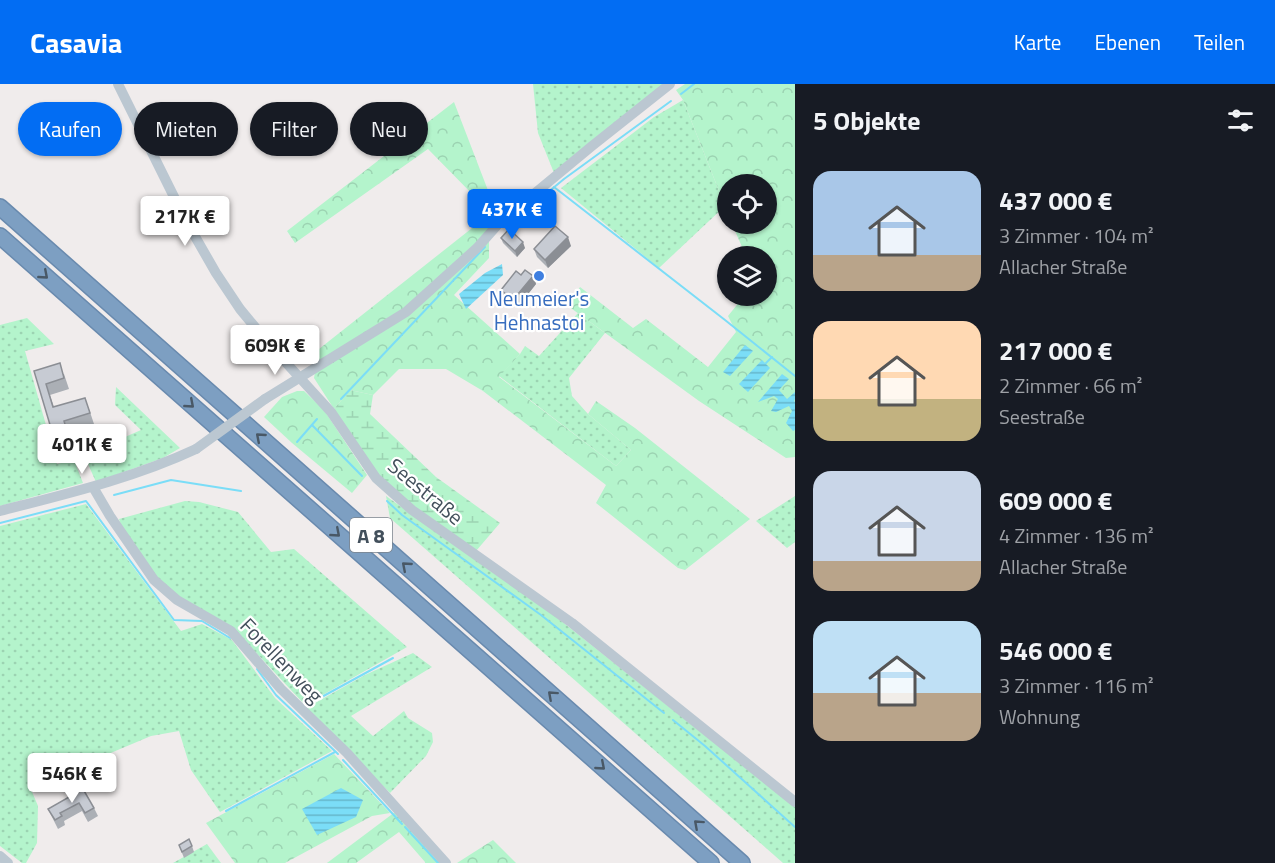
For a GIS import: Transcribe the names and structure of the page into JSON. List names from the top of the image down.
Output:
{
  "streets": {
    "highway": ["A 8"],
    "street": ["Seestraße", "Forellenweg"]
  },
  "places": ["Neumeier's Hehnastoi"],
  "page": {
    "header": "Casavia",
    "nav": ["Karte", "Ebenen", "Teilen"],
    "heading": "5 Objekte",
    "chip": [
      "Kaufen",
      "Mieten",
      "Filter",
      "Neu"
    ],
    "list": [
      {
        "name": "437 000 €",
        "note": "3 Zimmer · 104 m² · Allacher Straße"
      },
      {
        "name": "217 000 €",
        "note": "2 Zimmer · 66 m² · Seestraße"
      },
      {
        "name": "609 000 €",
        "note": "4 Zimmer · 136 m² · Allacher Straße"
      },
      {
        "name": "546 000 €",
        "note": "3 Zimmer · 116 m² · Wohnung"
      }
    ],
    "price": [
      "437K €",
      "217K €",
      "609K €",
      "401K €",
      "546K €"
    ]
  }
}
